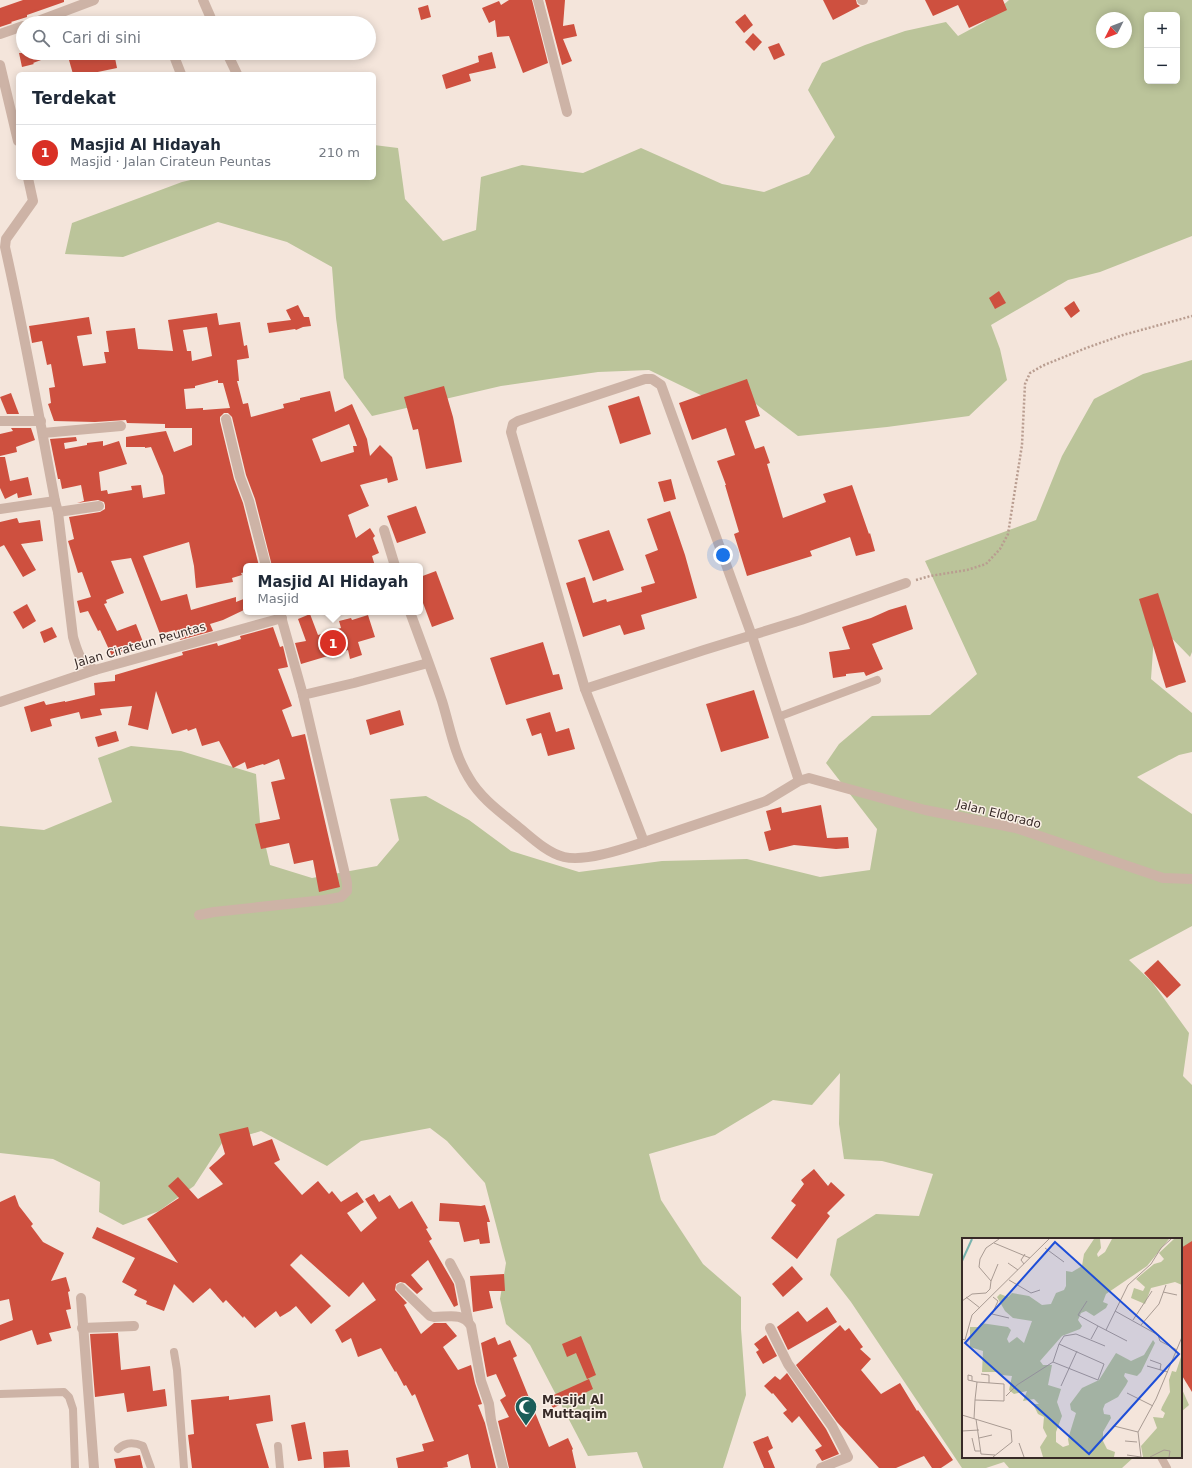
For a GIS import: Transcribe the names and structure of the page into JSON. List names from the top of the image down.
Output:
{
  "streets": {
    "street": ["Jalan Cirateun Peuntas", "Jalan Eldorado"]
  },
  "places": {
    "mosque": ["Masijd Al Muttaqim"]
  },
  "north": "bottom left",
  "page": {
    "map_buttons": ["+", "−"],
    "search": "Cari di sini",
    "heading": "Terdekat",
    "list": [
      {
        "mark": "1",
        "name": "Masjid Al Hidayah",
        "note": "Masjid · Jalan Cirateun Peuntas",
        "value": "210 m"
      }
    ],
    "popup": ["Masjid Al Hidayah", "Masjid"],
    "pins": "1"
  }
}
